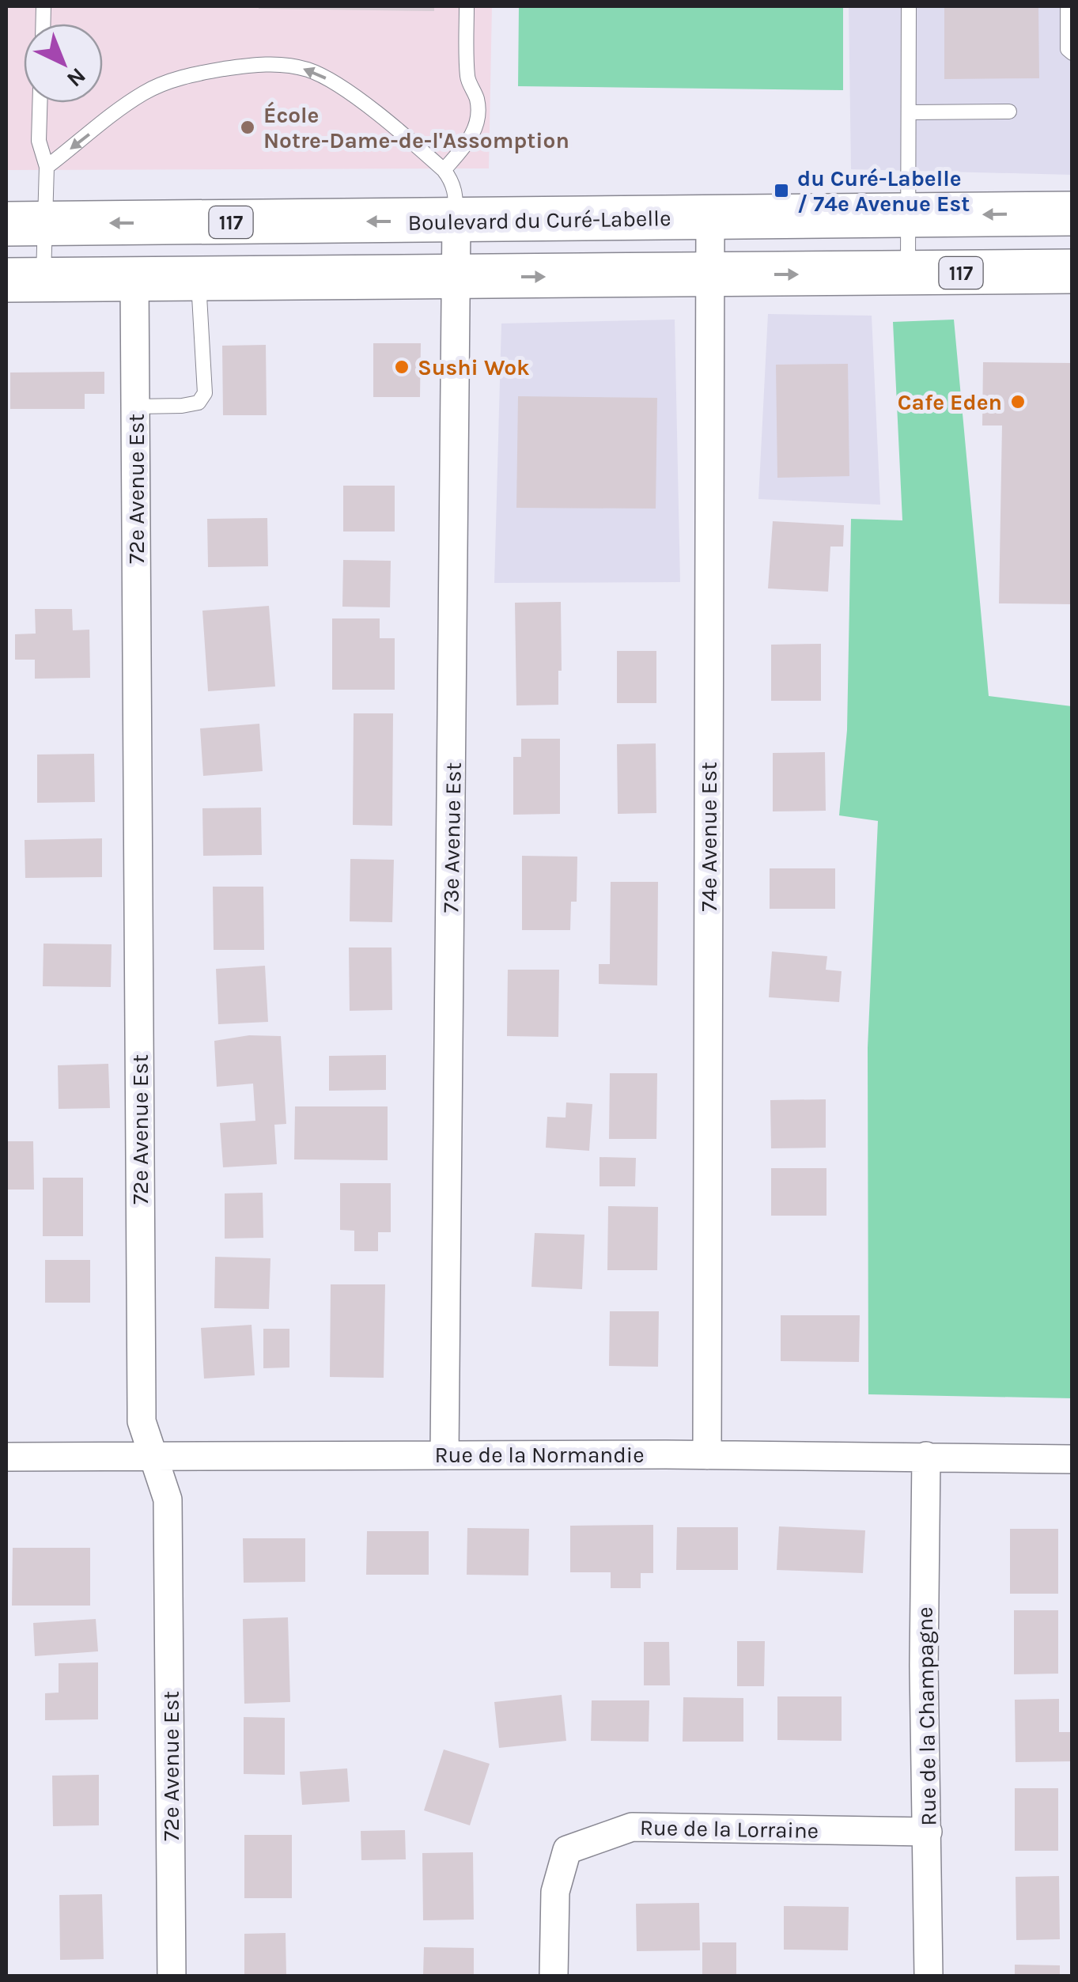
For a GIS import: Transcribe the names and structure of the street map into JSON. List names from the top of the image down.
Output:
{
  "streets": {
    "main road": ["Boulevard du Curé-Labelle", "117"],
    "street": [
      "72e Avenue Est",
      "74e Avenue Est",
      "73e Avenue Est",
      "Rue de la Normandie",
      "Rue de la Champagne",
      "Rue de la Lorraine"
    ]
  },
  "crossings": [
    ["Boulevard du Curé-Labelle", "74e Avenue Est"],
    ["Boulevard du Curé-Labelle", "73e Avenue Est"],
    ["117", "72e Avenue Est"],
    ["117", "74e Avenue Est"],
    ["117", "73e Avenue Est"],
    ["72e Avenue Est", "Rue de la Normandie"],
    ["74e Avenue Est", "Rue de la Normandie"],
    ["73e Avenue Est", "Rue de la Normandie"],
    ["Rue de la Normandie", "Rue de la Champagne"],
    ["Rue de la Champagne", "Rue de la Lorraine"]
  ],
  "places": {
    "other": ["École Notre-Dame-de-l'Assomption", "Sushi Wok", "Cafe Eden"],
    "transit": ["du Curé-Labelle / 74e Avenue Est"]
  },
  "north": "bottom right"
}
